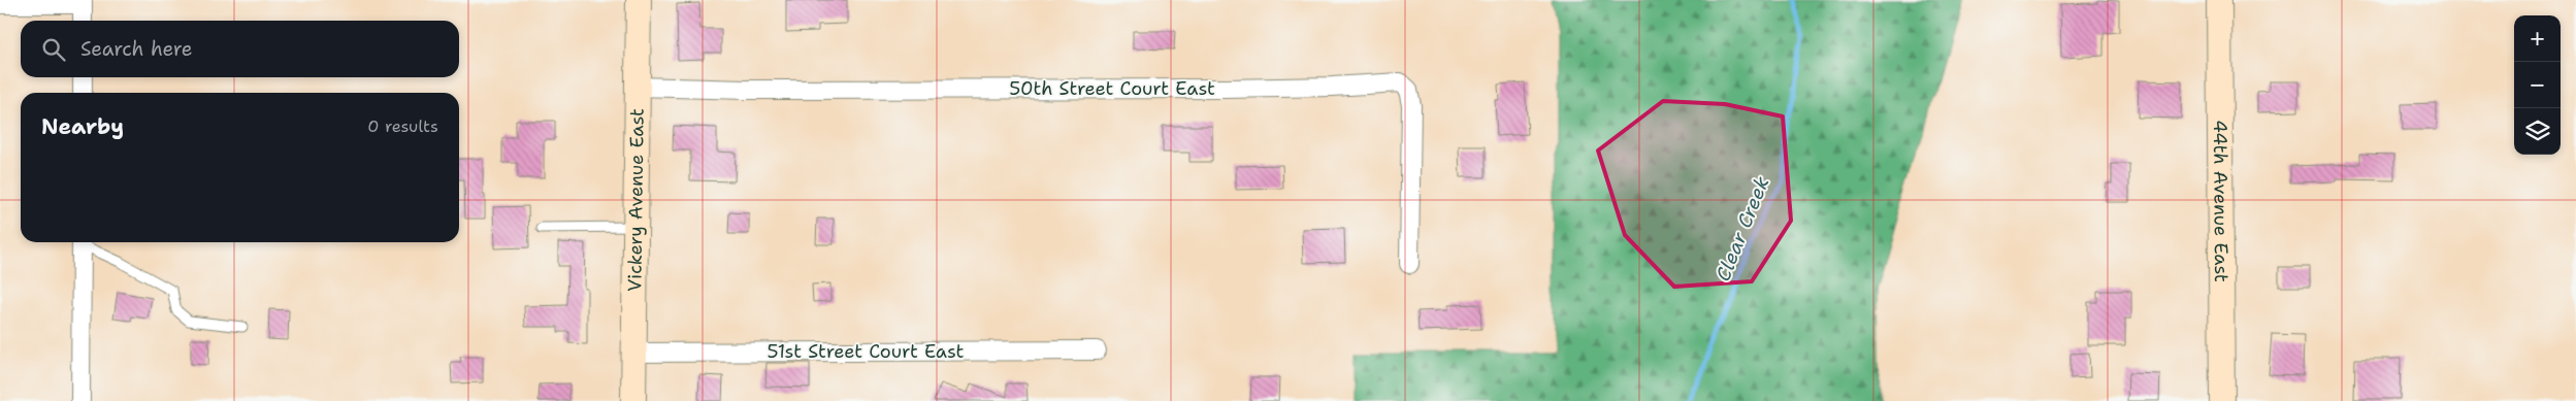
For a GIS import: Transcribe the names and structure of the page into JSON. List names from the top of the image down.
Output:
{
  "streets": {
    "street": [
      "50th Street Court East",
      "44th Avenue East",
      "Vickery Avenue East",
      "51st Street Court East"
    ]
  },
  "crossings": [
    ["50th Street Court East", "Vickery Avenue East"],
    ["Vickery Avenue East", "51st Street Court East"]
  ],
  "water": ["Clear Creek"],
  "page": {
    "map_buttons": ["+", "−"],
    "search": "Search here",
    "heading": ["Nearby", "0 results"]
  }
}
